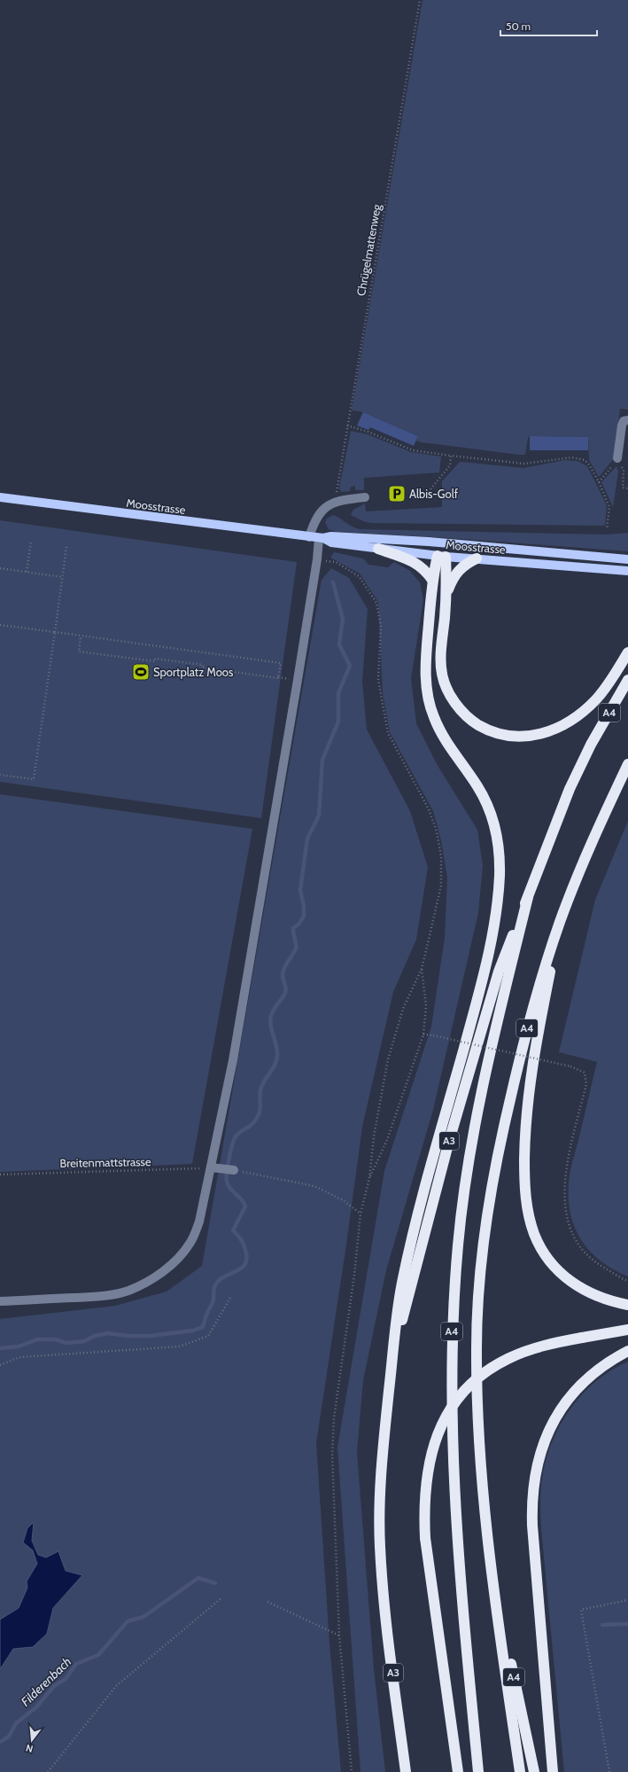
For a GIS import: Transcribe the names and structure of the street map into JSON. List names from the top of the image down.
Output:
{
  "streets": {
    "highway": ["A4", "A3"],
    "main road": ["Moosstrasse"],
    "path": ["Chrügelmattenweg", "Breitenmattstrasse"]
  },
  "crossings": [
    ["A4", "A3"]
  ],
  "water": ["Filderenbach"],
  "places": {
    "parking": ["Albis-Golf"],
    "sports": ["Sportplatz Moos"]
  },
  "scale_bar": "50 m",
  "north": "bottom"
}
